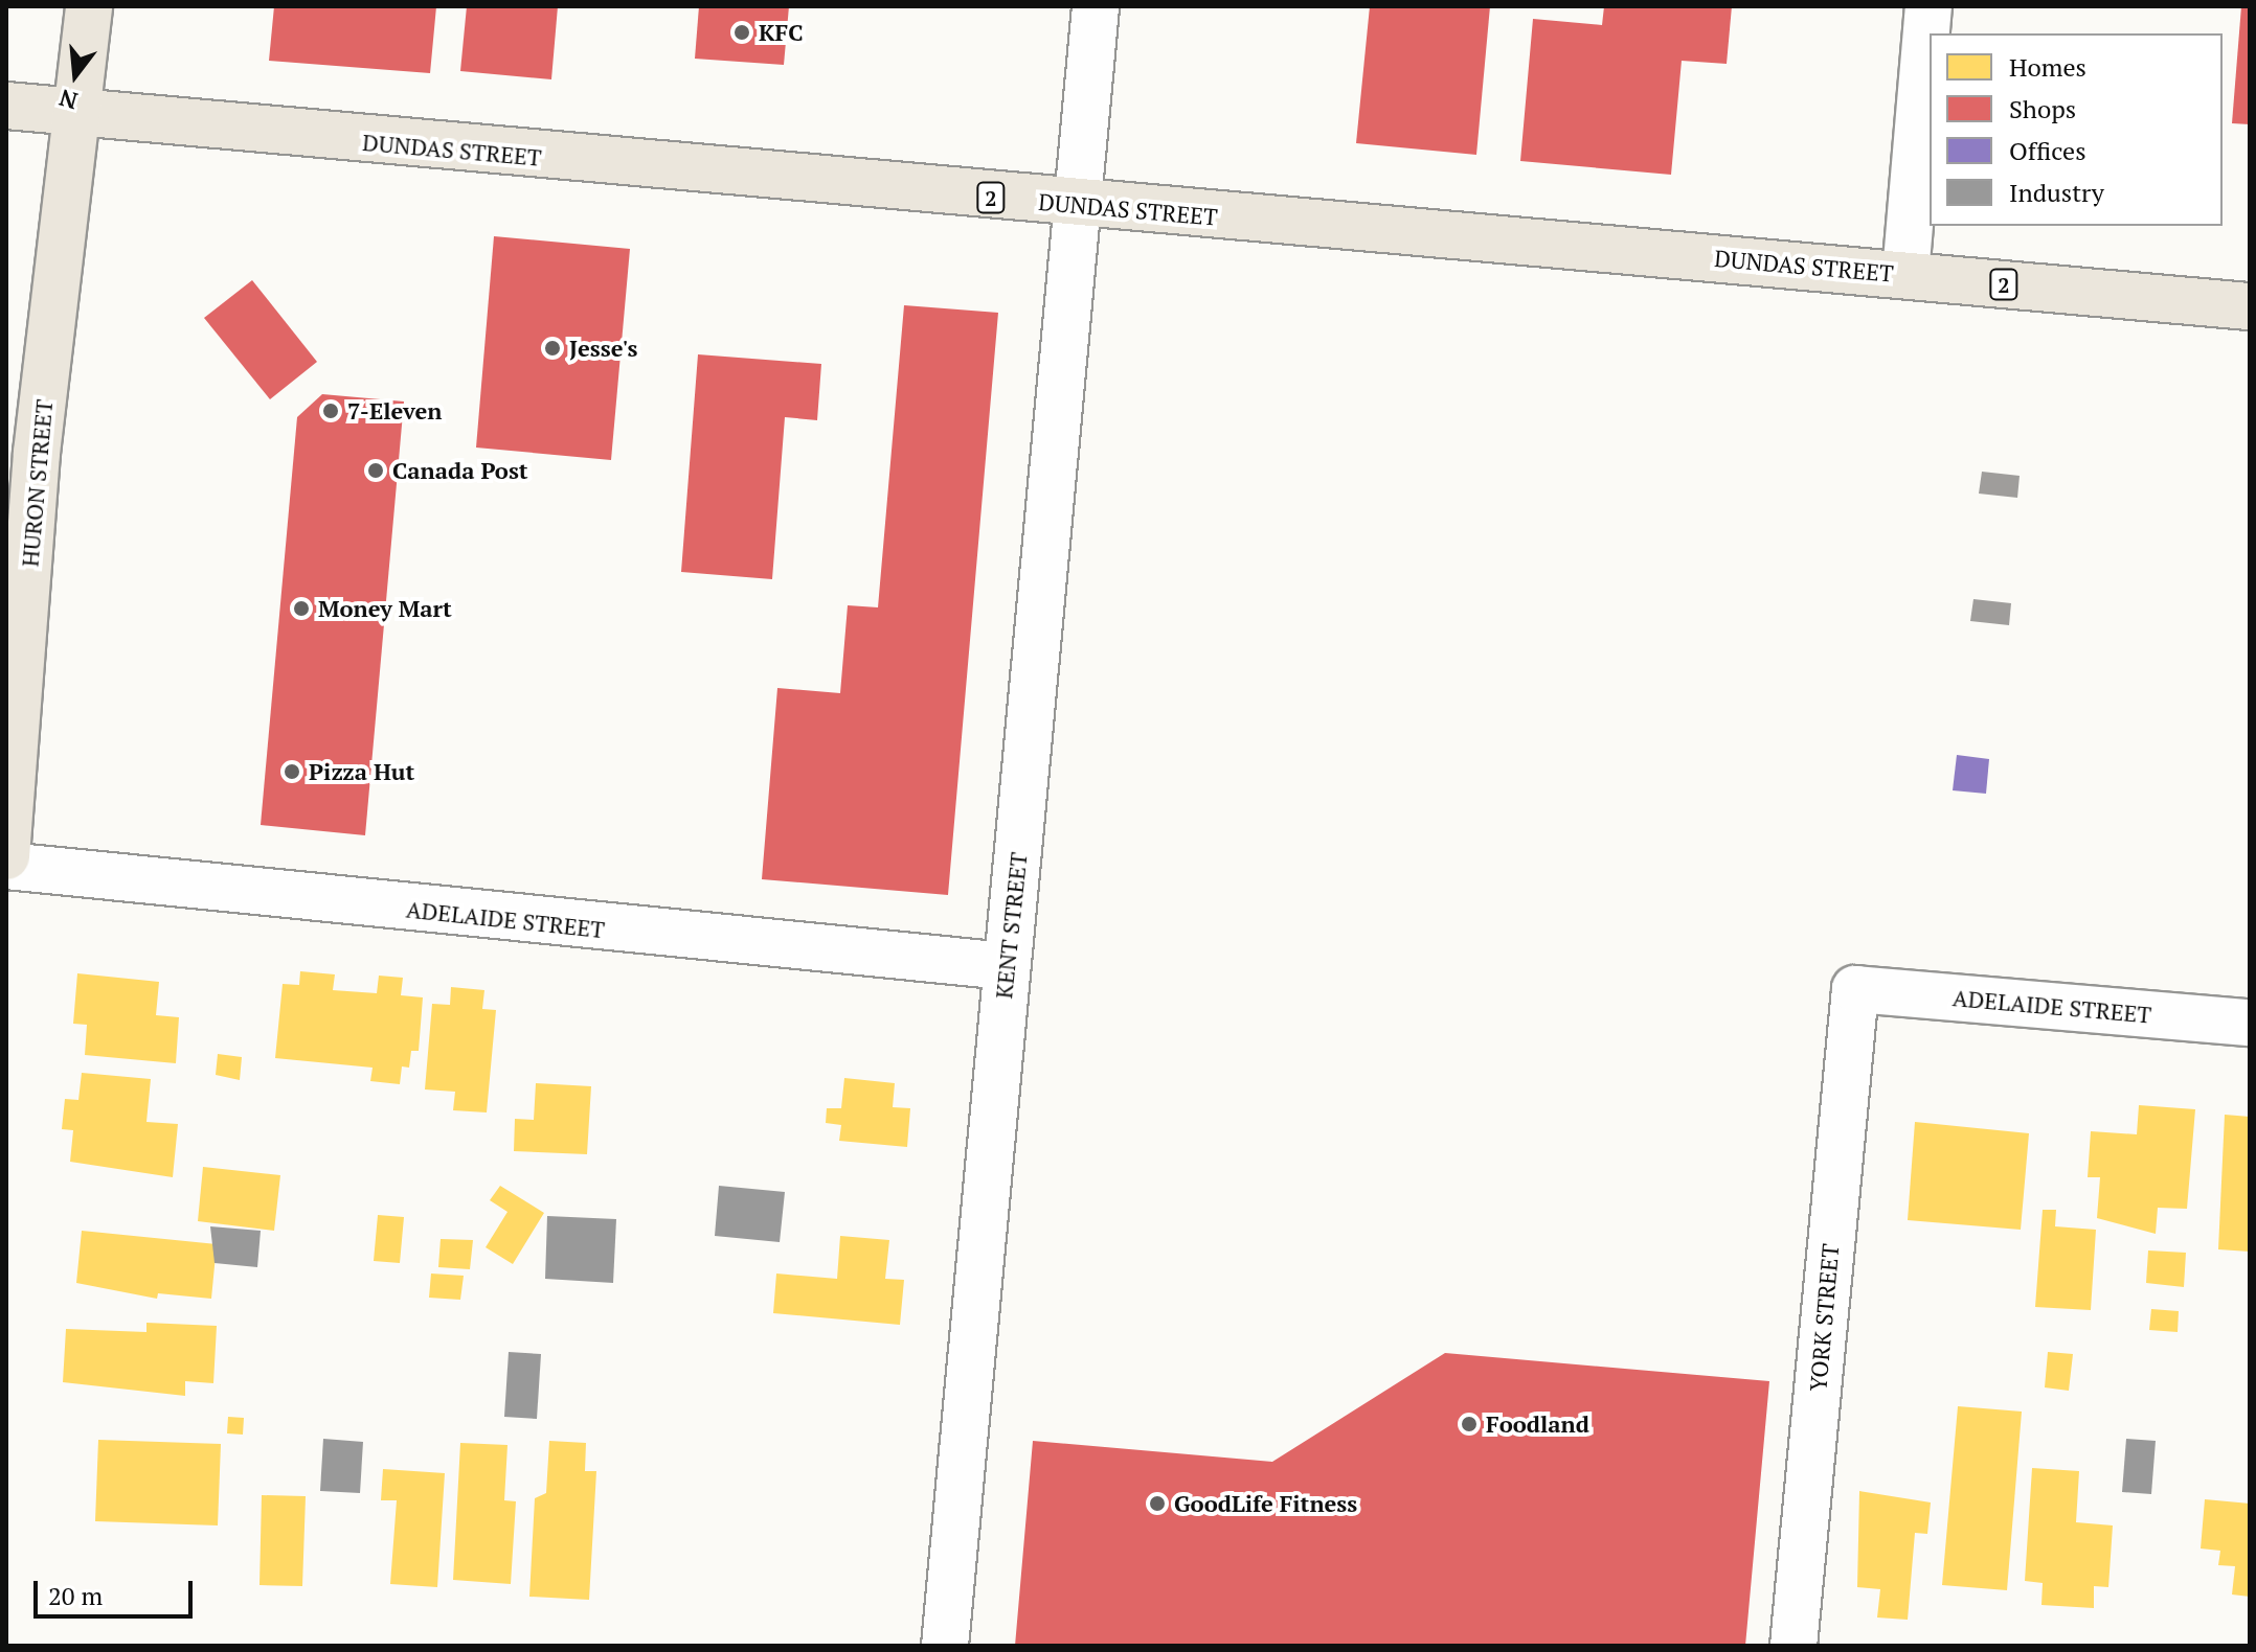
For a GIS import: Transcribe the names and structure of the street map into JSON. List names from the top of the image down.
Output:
{
  "streets": {
    "main road": ["DUNDAS STREET", "2", "HURON STREET"],
    "street": ["ADELAIDE STREET", "KENT STREET", "YORK STREET"]
  },
  "crossings": [
    ["DUNDAS STREET", "HURON STREET"],
    ["DUNDAS STREET", "KENT STREET"],
    ["ADELAIDE STREET", "KENT STREET"],
    ["ADELAIDE STREET", "YORK STREET"]
  ],
  "places": [
    "KFC",
    "Jesse's",
    "7-Eleven",
    "Canada Post",
    "Money Mart",
    "Pizza Hut",
    "Foodland",
    "GoodLife Fitness"
  ],
  "legend": [
    "Homes",
    "Shops",
    "Offices",
    "Industry"
  ],
  "scale_bar": "20 m",
  "north": "bottom"
}
